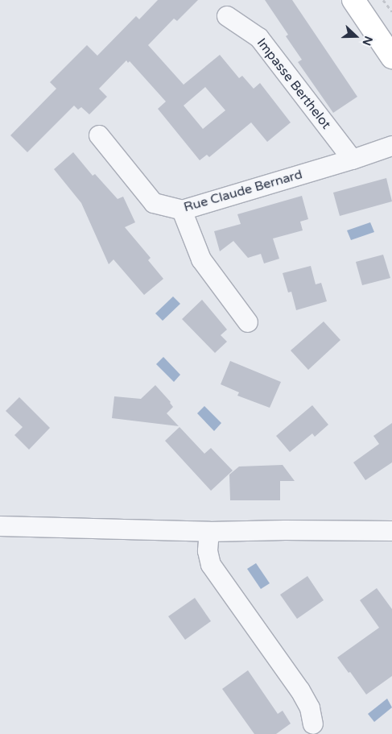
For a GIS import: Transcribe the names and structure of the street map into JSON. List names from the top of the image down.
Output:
{
  "streets": {
    "street": ["Impasse Berthelot", "Rue Claude Bernard"]
  },
  "crossings": [
    ["Impasse Berthelot", "Rue Claude Bernard"]
  ],
  "north": "right"
}
